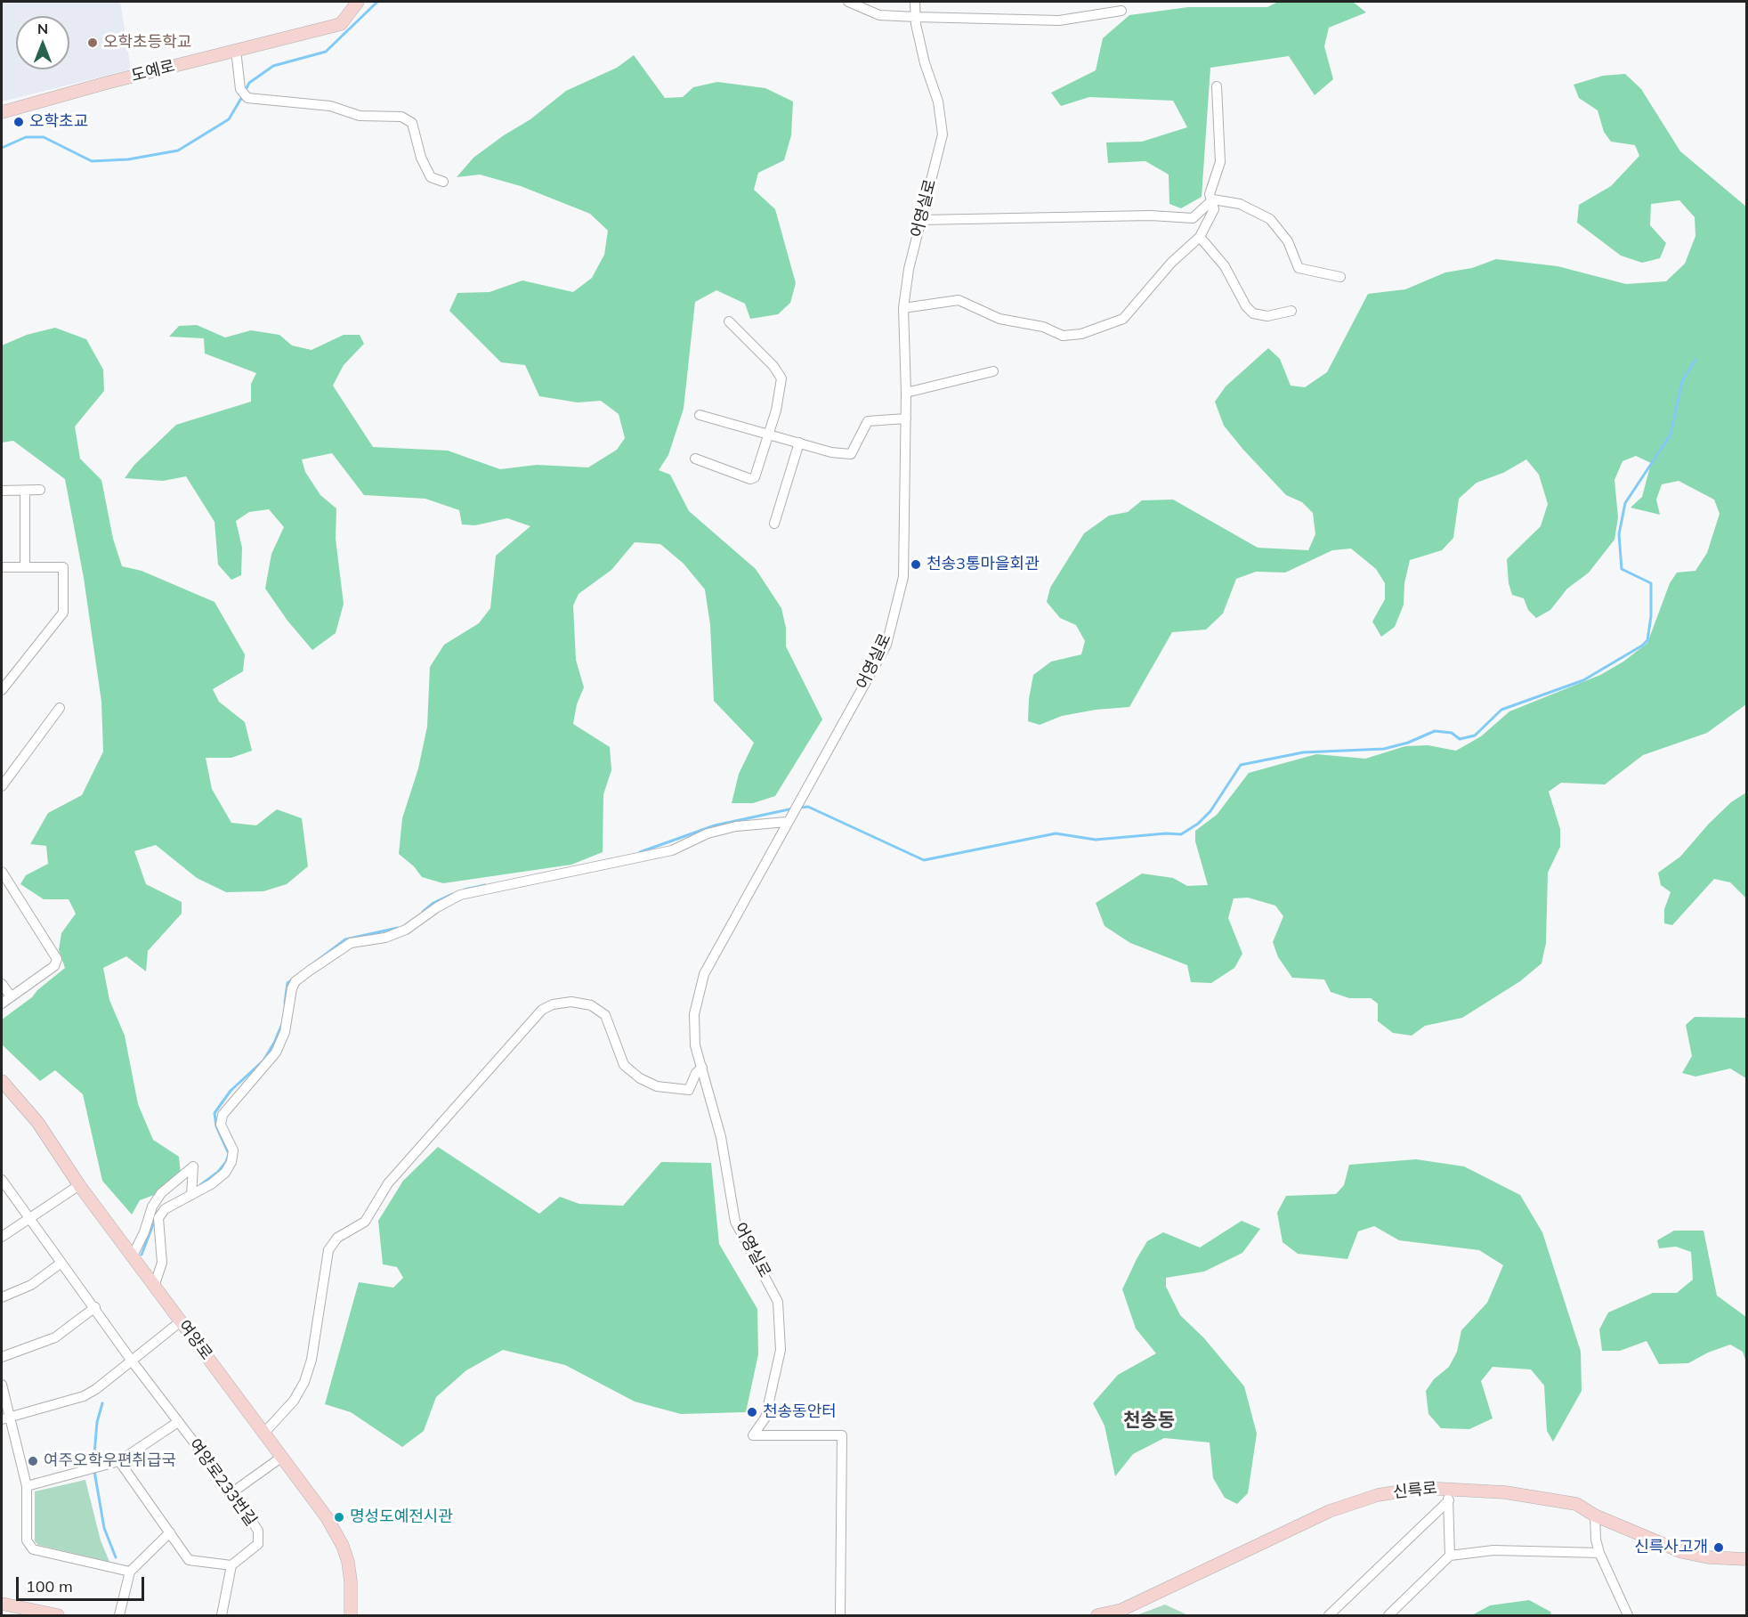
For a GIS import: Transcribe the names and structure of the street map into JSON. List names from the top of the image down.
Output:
{
  "streets": {
    "street": [
      "도예로",
      "어영실로",
      "여양로",
      "여양로233번길",
      "신륵로"
    ]
  },
  "districts": ["천송동"],
  "places": [
    "오학초등학교",
    "오학초교",
    "천송3통마을회관",
    "천송동안터",
    "여주오학우편취급국",
    "명성도예전시관",
    "신륵사고개"
  ],
  "scale_bar": "100 m",
  "north": "top"
}
